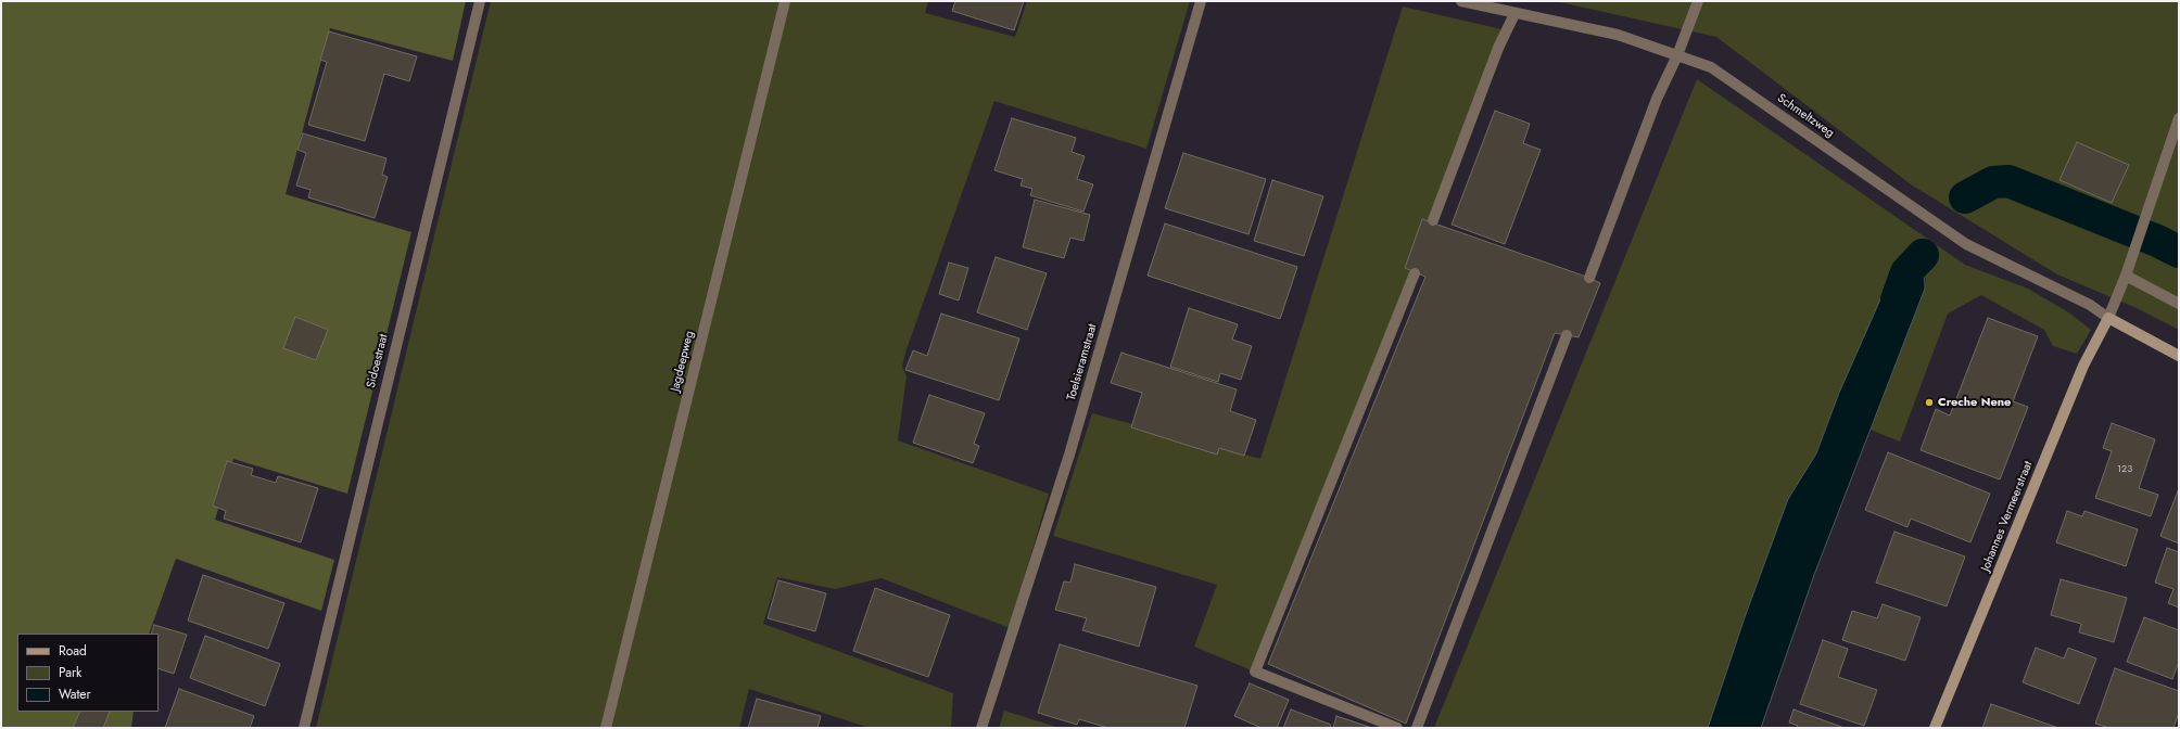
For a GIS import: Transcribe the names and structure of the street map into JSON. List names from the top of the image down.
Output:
{
  "streets": {
    "street": [
      "Schmeltzweg",
      "Sidoestraat",
      "Jagdeepweg",
      "Toelsieramstraat",
      "Johannes Vermeerstraat"
    ]
  },
  "crossings": [
    ["Schmeltzweg", "Johannes Vermeerstraat"]
  ],
  "places": ["Creche Nene"],
  "house_numbers": ["123"],
  "legend": ["Road", "Park", "Water"]
}
